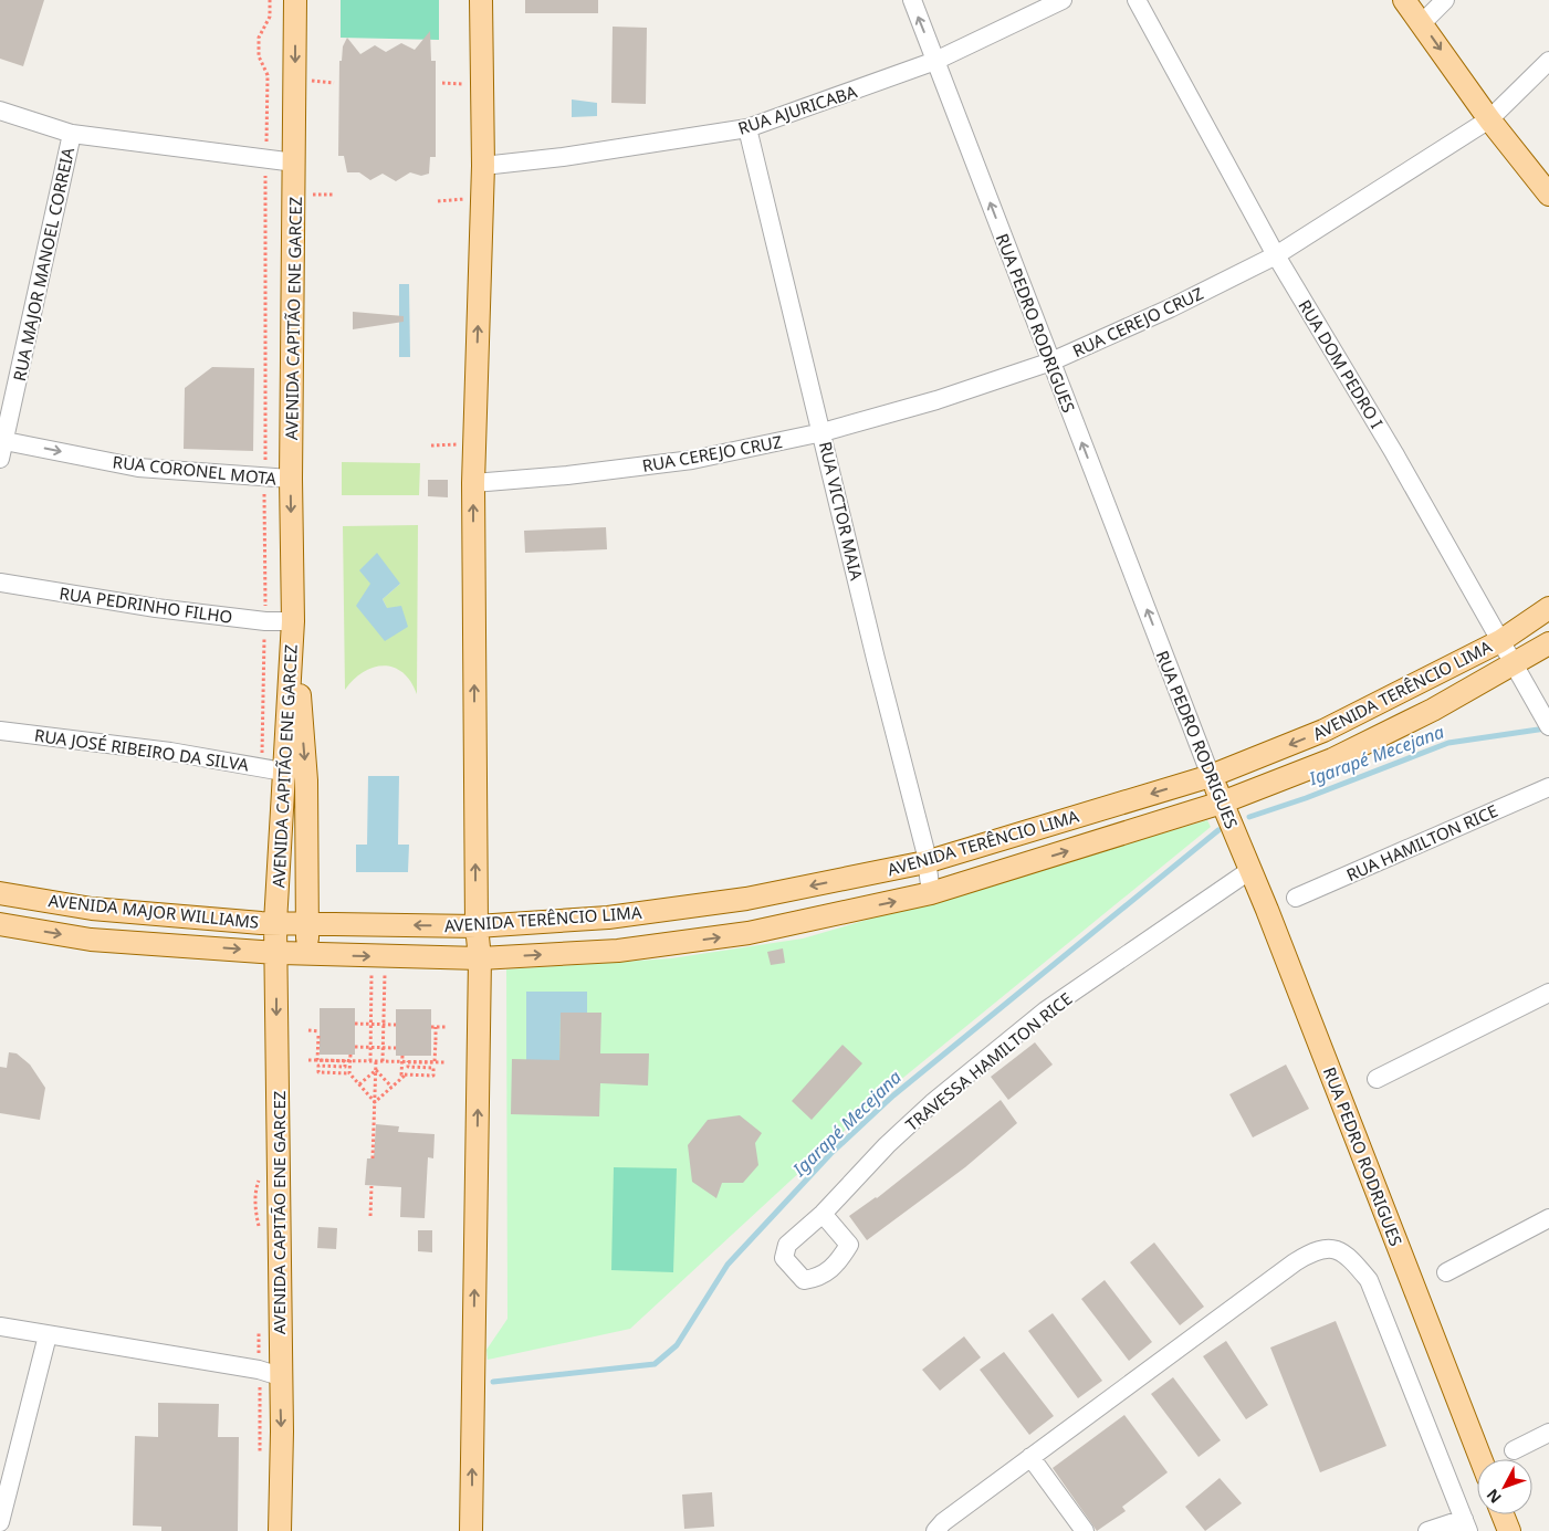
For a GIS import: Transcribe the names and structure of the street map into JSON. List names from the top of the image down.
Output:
{
  "streets": {
    "main road": [
      "AVENIDA CAPITÃO ENE GARCEZ",
      "RUA PEDRO RODRIGUES",
      "AVENIDA TERÊNCIO LIMA",
      "AVENIDA MAJOR WILLIAMS"
    ],
    "street": [
      "RUA AJURICABA",
      "RUA MAJOR MANOEL CORREIA",
      "RUA CEREJO CRUZ",
      "RUA DOM PEDRO I",
      "RUA CORONEL MOTA",
      "RUA VICTOR MAIA",
      "RUA PEDRINHO FILHO",
      "RUA JOSÉ RIBEIRO DA SILVA",
      "RUA HAMILTON RICE",
      "TRAVESSA HAMILTON RICE"
    ]
  },
  "crossings": [
    ["RUA AJURICABA", "RUA PEDRO RODRIGUES"],
    ["RUA AJURICABA", "RUA VICTOR MAIA"],
    ["RUA MAJOR MANOEL CORREIA", "RUA CORONEL MOTA"],
    ["AVENIDA CAPITÃO ENE GARCEZ", "RUA CORONEL MOTA"],
    ["AVENIDA CAPITÃO ENE GARCEZ", "RUA PEDRINHO FILHO"],
    ["AVENIDA CAPITÃO ENE GARCEZ", "AVENIDA TERÊNCIO LIMA"],
    ["AVENIDA CAPITÃO ENE GARCEZ", "RUA JOSÉ RIBEIRO DA SILVA"],
    ["AVENIDA CAPITÃO ENE GARCEZ", "AVENIDA MAJOR WILLIAMS"],
    ["RUA CEREJO CRUZ", "RUA PEDRO RODRIGUES"],
    ["RUA CEREJO CRUZ", "RUA DOM PEDRO I"],
    ["RUA CEREJO CRUZ", "RUA VICTOR MAIA"],
    ["RUA PEDRO RODRIGUES", "AVENIDA TERÊNCIO LIMA"],
    ["RUA PEDRO RODRIGUES", "TRAVESSA HAMILTON RICE"],
    ["RUA DOM PEDRO I", "AVENIDA TERÊNCIO LIMA"],
    ["RUA VICTOR MAIA", "AVENIDA TERÊNCIO LIMA"],
    ["AVENIDA TERÊNCIO LIMA", "AVENIDA MAJOR WILLIAMS"]
  ],
  "one_way": ["RUA PEDRO RODRIGUES", "RUA CORONEL MOTA"],
  "water": ["Igarapé Mecejana"],
  "north": "bottom left"
}
